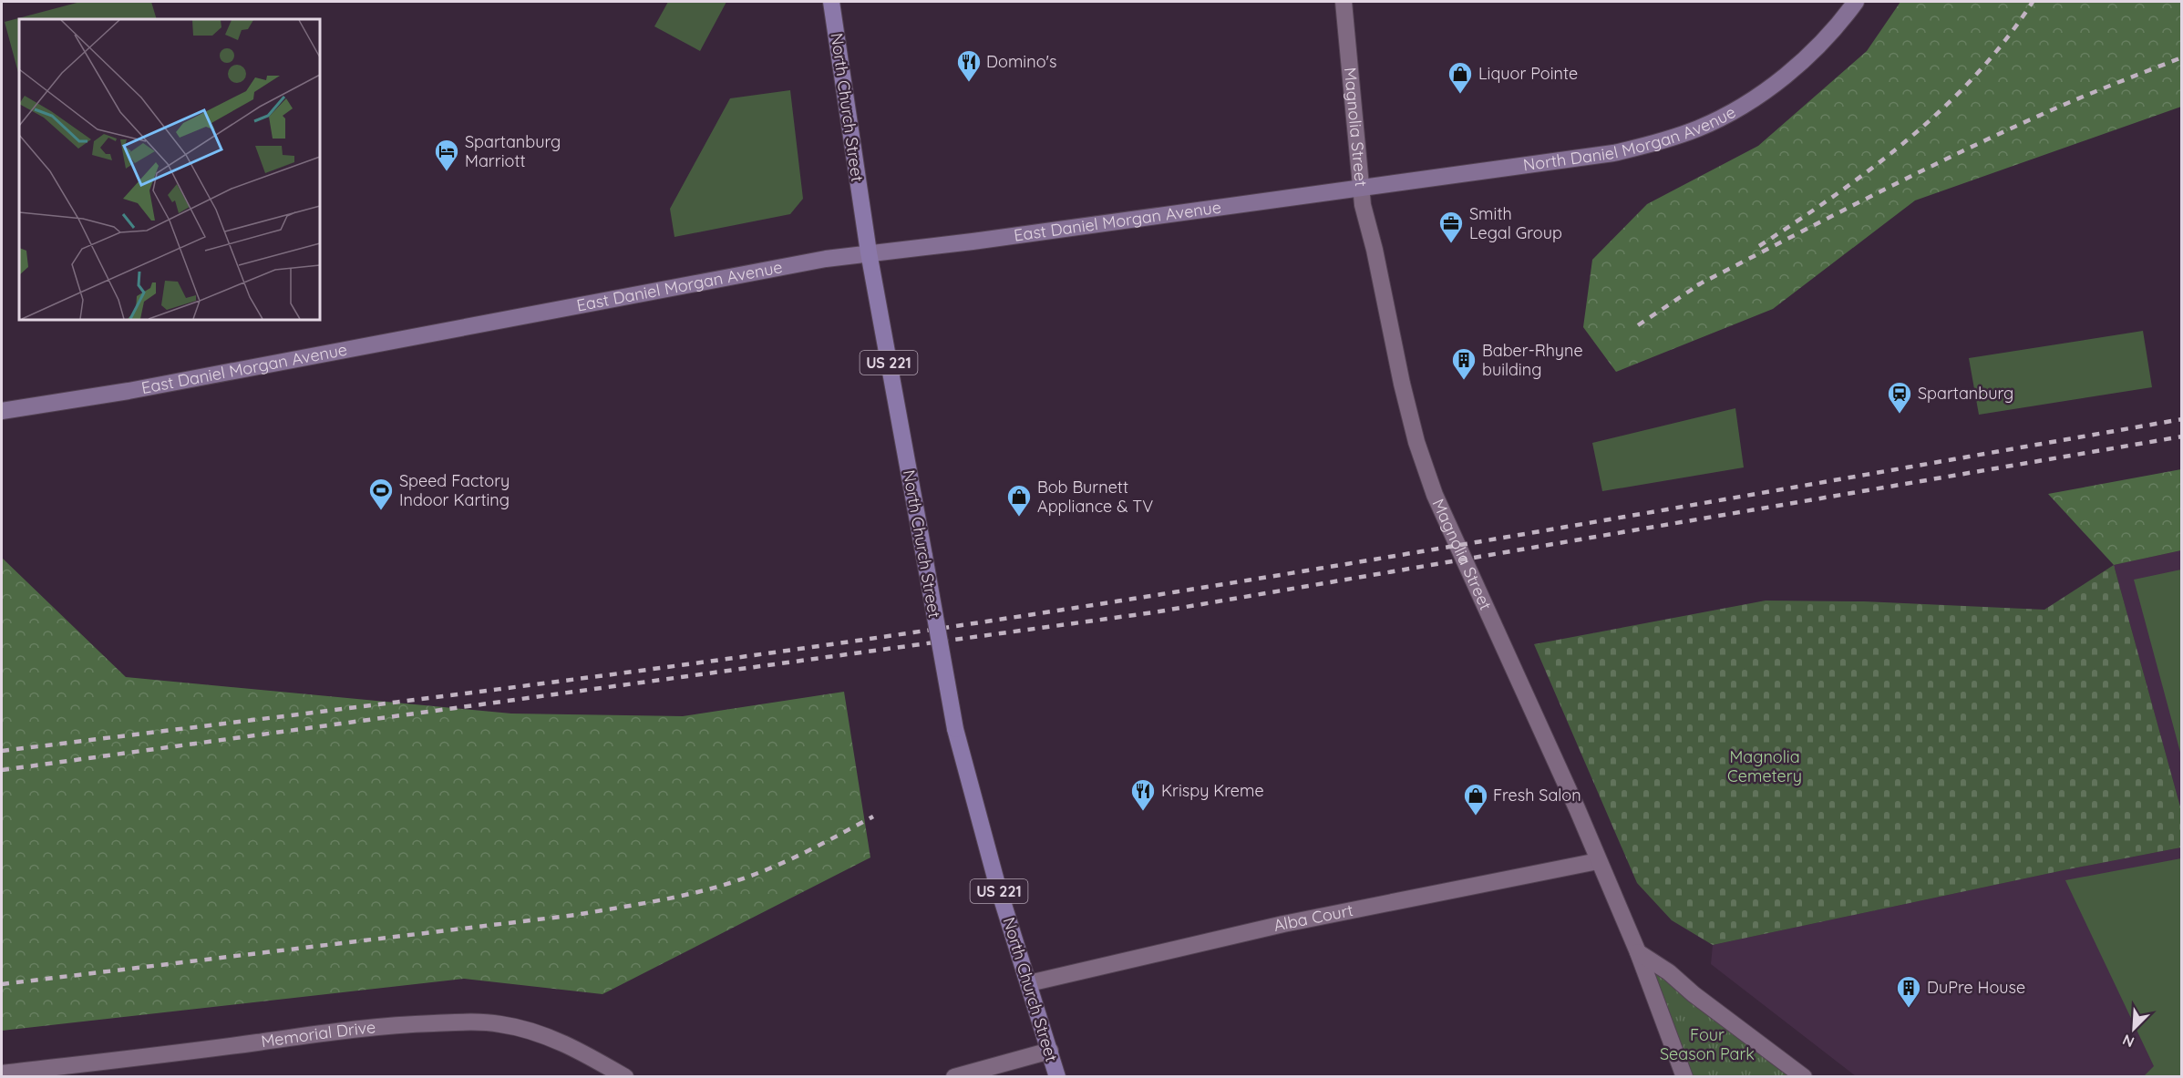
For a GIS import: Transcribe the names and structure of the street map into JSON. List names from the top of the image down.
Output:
{
  "streets": {
    "main road": [
      "North Church Street",
      "North Daniel Morgan Avenue",
      "East Daniel Morgan Avenue",
      "US 221"
    ],
    "street": ["Magnolia Street", "Alba Court", "Memorial Drive"]
  },
  "crossings": [
    ["North Church Street", "East Daniel Morgan Avenue"],
    ["North Church Street", "Alba Court"],
    ["Magnolia Street", "North Daniel Morgan Avenue"],
    ["Magnolia Street", "East Daniel Morgan Avenue"],
    ["Magnolia Street", "Alba Court"],
    ["North Daniel Morgan Avenue", "East Daniel Morgan Avenue"]
  ],
  "parks": ["Magnolia Cemetery", "Four Season Park"],
  "places": {
    "restaurant": ["Domino's", "Krispy Kreme"],
    "shop": ["Liquor Pointe", "Bob Burnett Appliance & TV", "Fresh Salon"],
    "hotel": ["Spartanburg Marriott"],
    "office": ["Smith Legal Group"],
    "building": ["Baber-Rhyne building", "DuPre House"],
    "station": ["Spartanburg"],
    "sports": ["Speed Factory Indoor Karting"]
  },
  "north": "bottom left"
}
